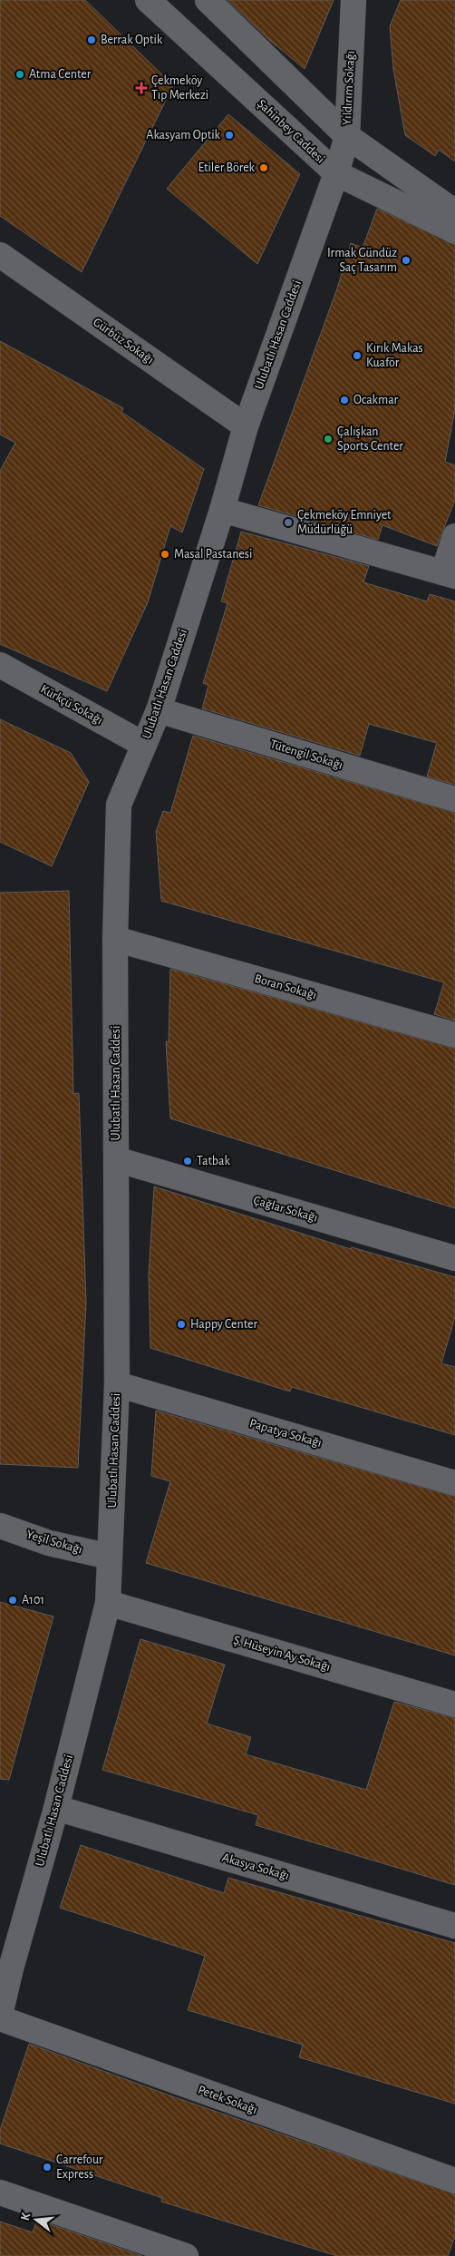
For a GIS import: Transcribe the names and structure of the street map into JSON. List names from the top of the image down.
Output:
{
  "streets": {
    "street": [
      "Yıldırım Sokağı",
      "Şahinbey Caddesi",
      "Ulubatlı Hasan Caddesi",
      "Gürbüz Sokağı",
      "Kürkçü Sokağı",
      "Tütengil Sokağı",
      "Boran Sokağı",
      "Çağlar Sokağı",
      "Papatya Sokağı",
      "Yeşil Sokağı",
      "Ş. Hüseyin Ay Sokağı",
      "Akasya Sokağı",
      "Petek Sokağı"
    ]
  },
  "crossings": [
    ["Yıldırım Sokağı", "Şahinbey Caddesi"],
    ["Yıldırım Sokağı", "Ulubatlı Hasan Caddesi"],
    ["Şahinbey Caddesi", "Ulubatlı Hasan Caddesi"],
    ["Ulubatlı Hasan Caddesi", "Gürbüz Sokağı"],
    ["Ulubatlı Hasan Caddesi", "Kürkçü Sokağı"],
    ["Ulubatlı Hasan Caddesi", "Tütengil Sokağı"],
    ["Ulubatlı Hasan Caddesi", "Boran Sokağı"],
    ["Ulubatlı Hasan Caddesi", "Çağlar Sokağı"],
    ["Ulubatlı Hasan Caddesi", "Papatya Sokağı"],
    ["Ulubatlı Hasan Caddesi", "Yeşil Sokağı"],
    ["Ulubatlı Hasan Caddesi", "Ş. Hüseyin Ay Sokağı"],
    ["Ulubatlı Hasan Caddesi", "Akasya Sokağı"]
  ],
  "places": {
    "other": [
      "Berrak Optik",
      "Atma Center",
      "Akasyam Optik",
      "Etiler Börek",
      "Irmak Gündüz Saç Tasarım",
      "Kırık Makas Kuaför",
      "Ocakmar",
      "Çalışkan Sports Center",
      "Çekmeköy Emniyet Müdürlüğü",
      "Masal Pastanesi",
      "Tatbak",
      "Happy Center",
      "A101",
      "Carrefour Express"
    ],
    "health": ["Çekmeköy Tıp Merkezi"]
  },
  "north": "left"
}
